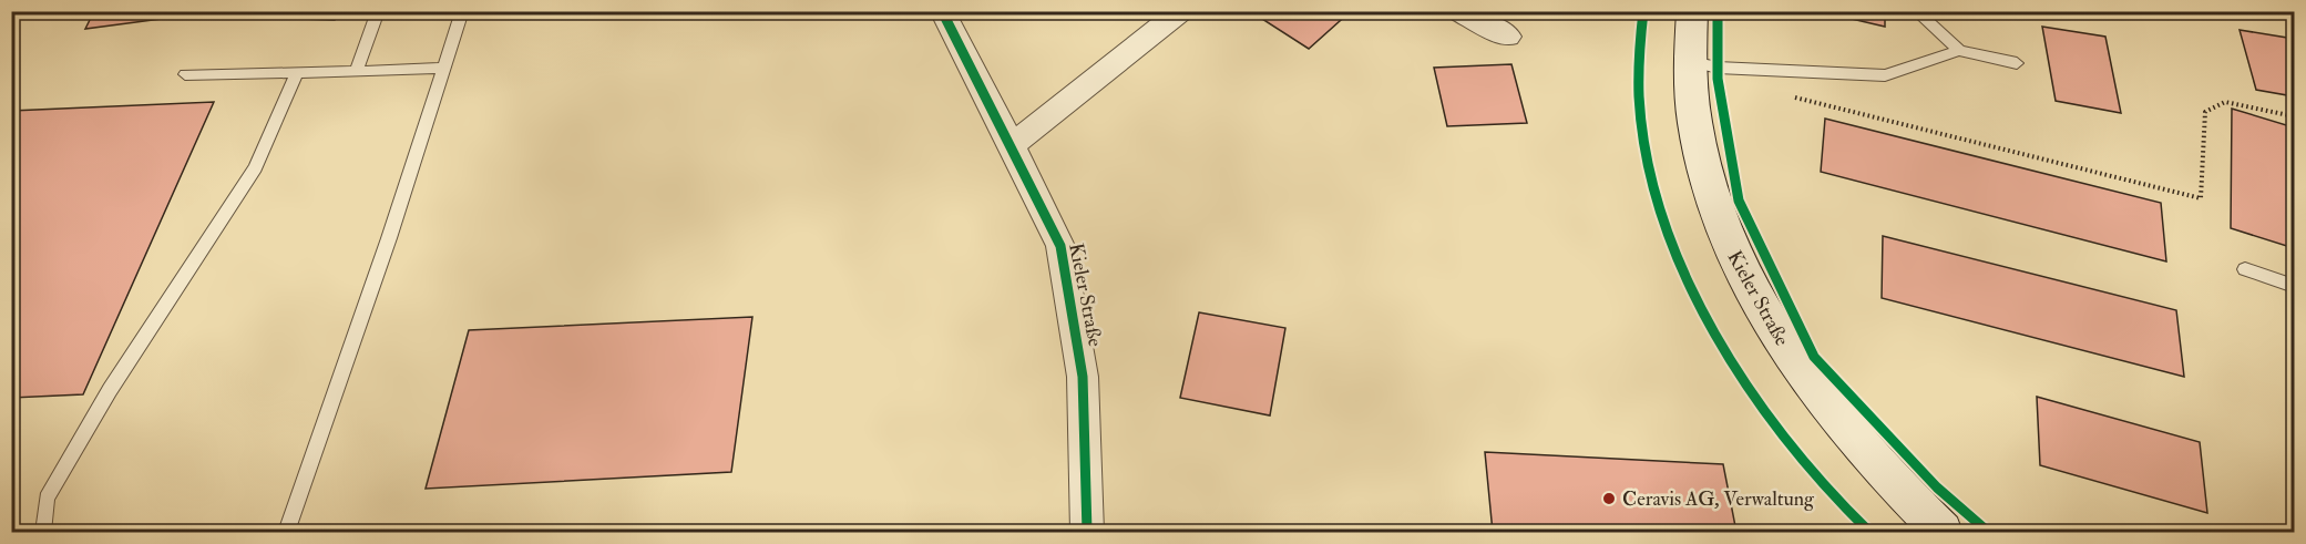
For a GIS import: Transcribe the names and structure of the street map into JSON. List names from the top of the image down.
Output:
{
  "streets": {
    "main road": ["Kieler Straße"]
  },
  "places": ["Ceravis AG, Verwaltung"]
}
